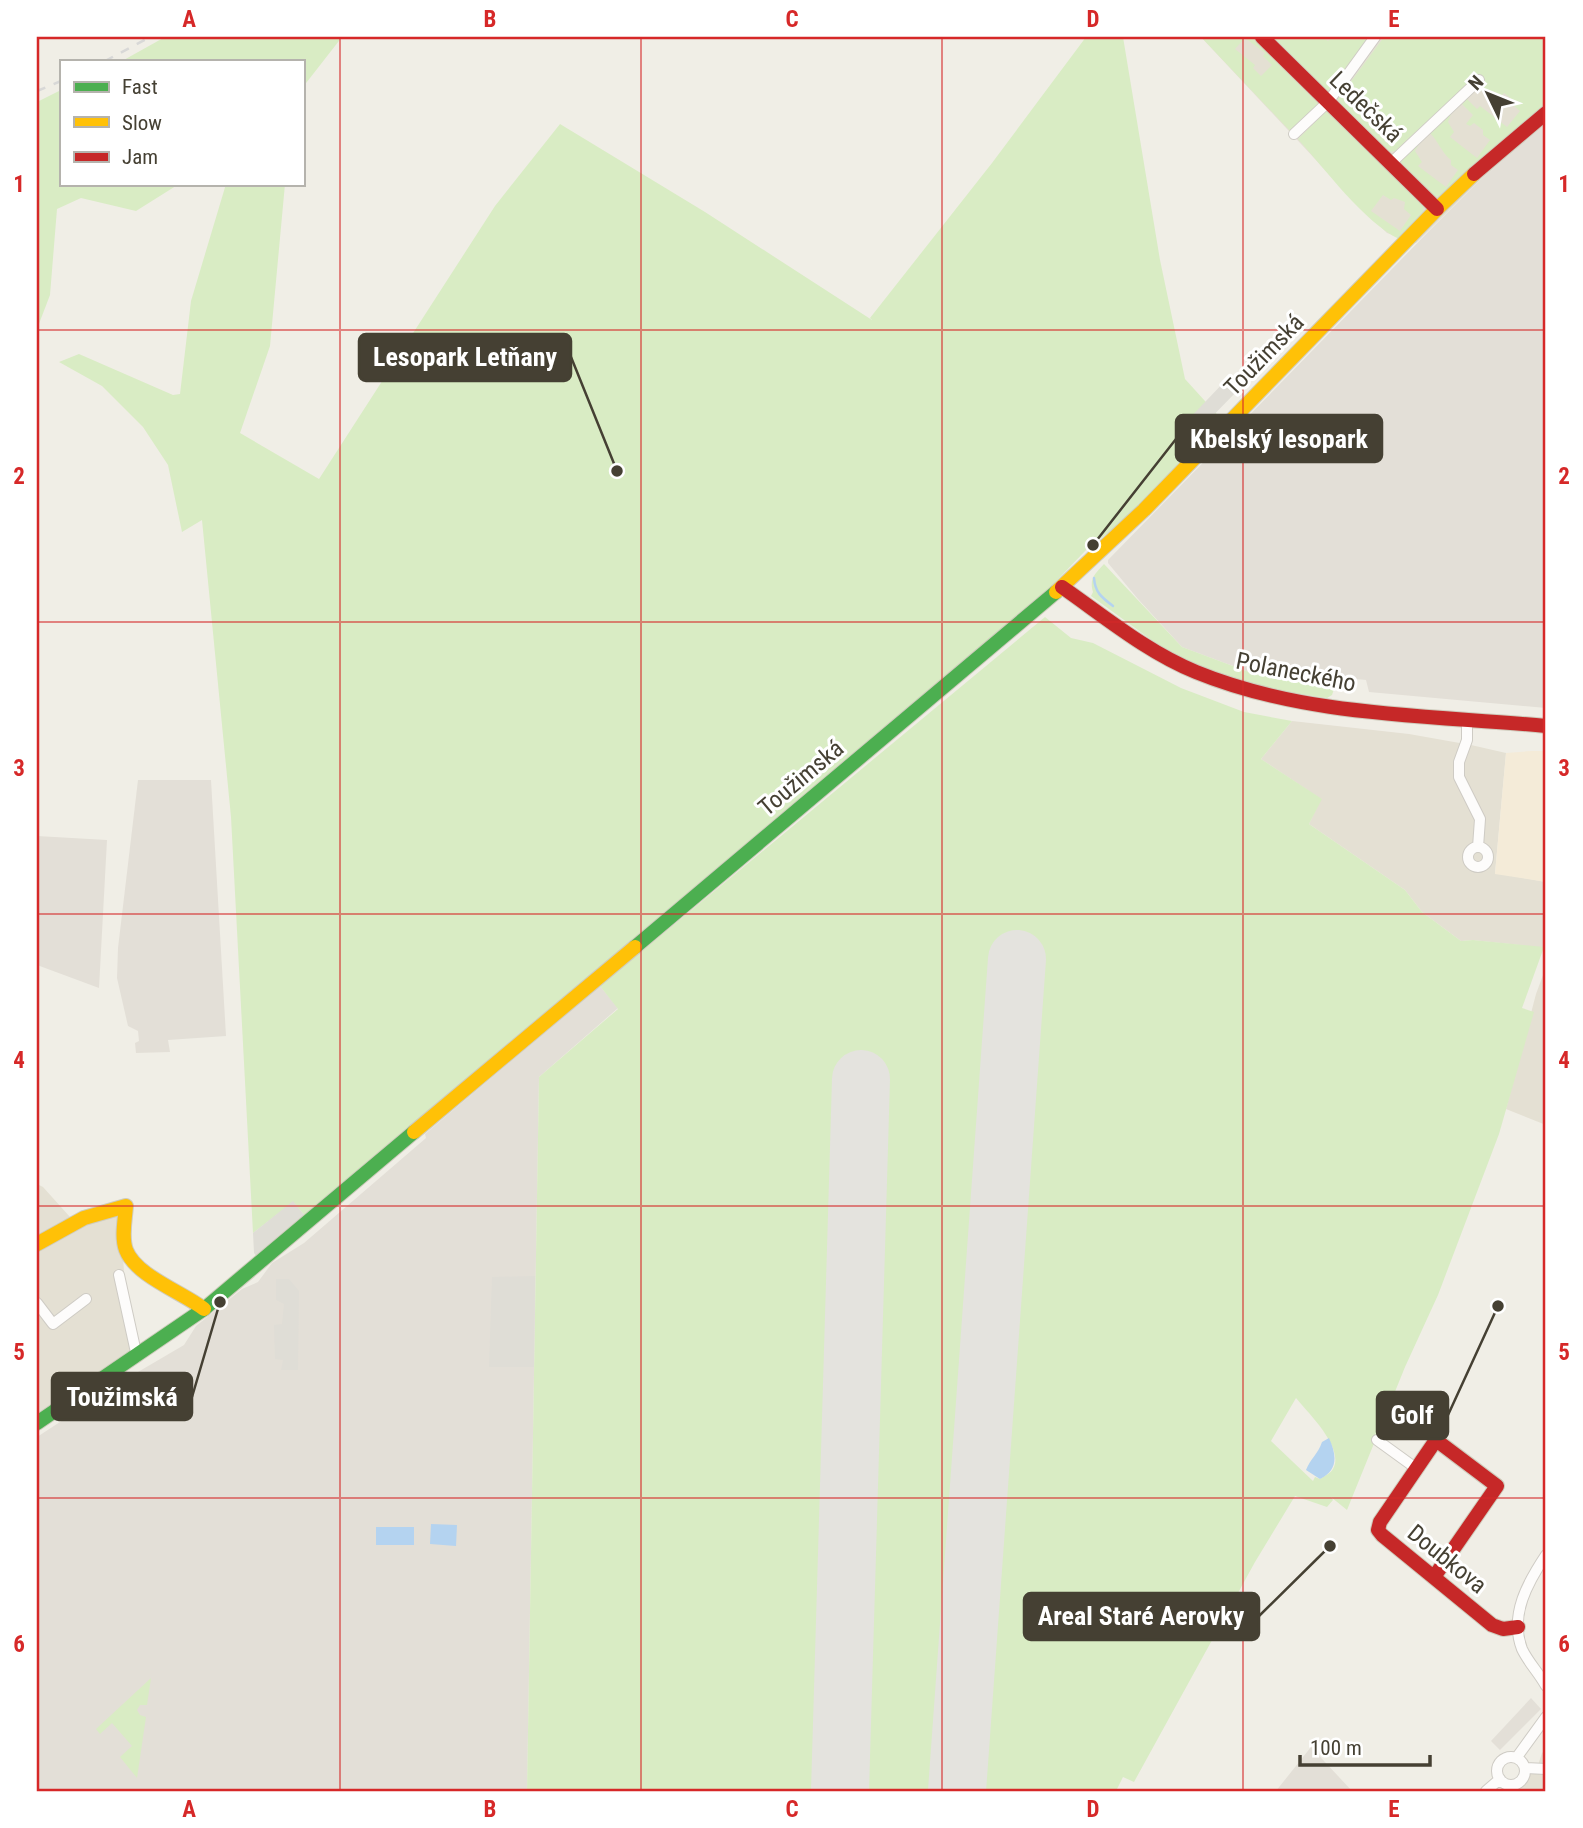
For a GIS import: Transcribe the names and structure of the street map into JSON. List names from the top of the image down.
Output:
{
  "streets": {
    "street": [
      "Ledečská",
      "Toužimská",
      "Polaneckého",
      "Doubkova"
    ]
  },
  "crossings": [
    ["Ledečská", "Toužimská"],
    ["Toužimská", "Polaneckého"]
  ],
  "places": [
    "Lesopark Letňany",
    "Kbelský lesopark",
    "Toužimská",
    "Golf",
    "Areal Staré Aerovky"
  ],
  "legend": ["Fast", "Slow", "Jam"],
  "scale_bar": "100 m",
  "north": "top left",
  "grid": {
    "columns": [
      "A",
      "B",
      "C",
      "D",
      "E"
    ],
    "rows": [
      "1",
      "2",
      "3",
      "4",
      "5",
      "6"
    ]
  }
}
